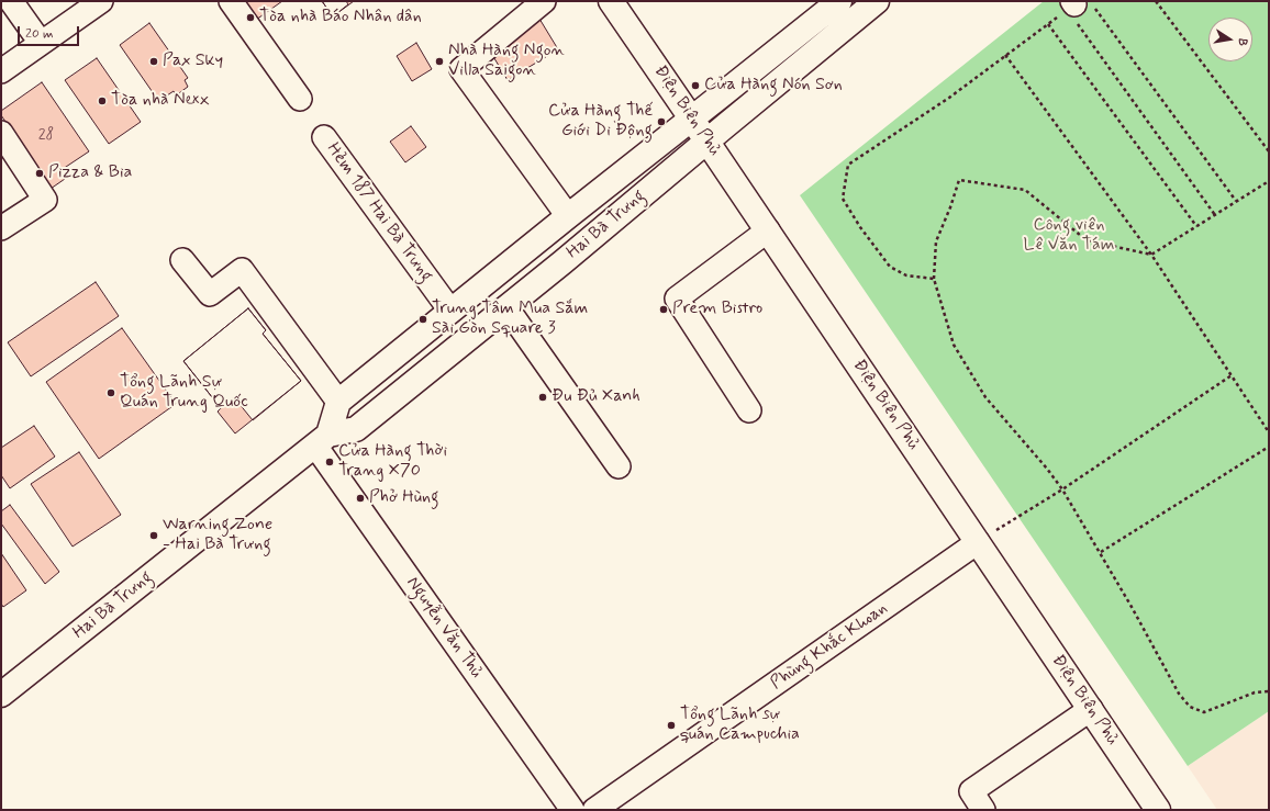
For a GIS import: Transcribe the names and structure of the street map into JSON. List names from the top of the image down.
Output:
{
  "streets": {
    "main road": ["Điện Biên Phủ", "Hai Bà Trưng"],
    "street": ["Hẻm 187 Hai Bà Trưng", "Nguyễn Văn Thủ", "Phùng Khắc Khoan"]
  },
  "crossings": [
    ["Điện Biên Phủ", "Hai Bà Trưng"],
    ["Điện Biên Phủ", "Phùng Khắc Khoan"],
    ["Hẻm 187 Hai Bà Trưng", "Hai Bà Trưng"],
    ["Hai Bà Trưng", "Nguyễn Văn Thủ"]
  ],
  "parks": ["Công viên Lê Văn Tám"],
  "places": [
    "Tòa nhà Báo Nhân dân",
    "Pax Sky",
    "Nhà Hàng Ngon Villa Saigon",
    "Cửa Hàng Nón Sơn",
    "Tòa nhà Nexx",
    "Cửa Hàng Thế Giới Di Động",
    "Pizza & Bia",
    "Prem Bistro",
    "Trung Tâm Mua Sắm Sài Gòn Square 3",
    "Tổng Lãnh Sự Quán Trung Quốc",
    "Đu Đủ Xanh",
    "Cửa Hàng Thời Trang X70",
    "Phở Hùng",
    "Warning Zone - Hai Bà Trưng",
    "Tổng Lãnh sự quán Campuchia"
  ],
  "house_numbers": ["28"],
  "scale_bar": "20 m",
  "north": "right"
}
